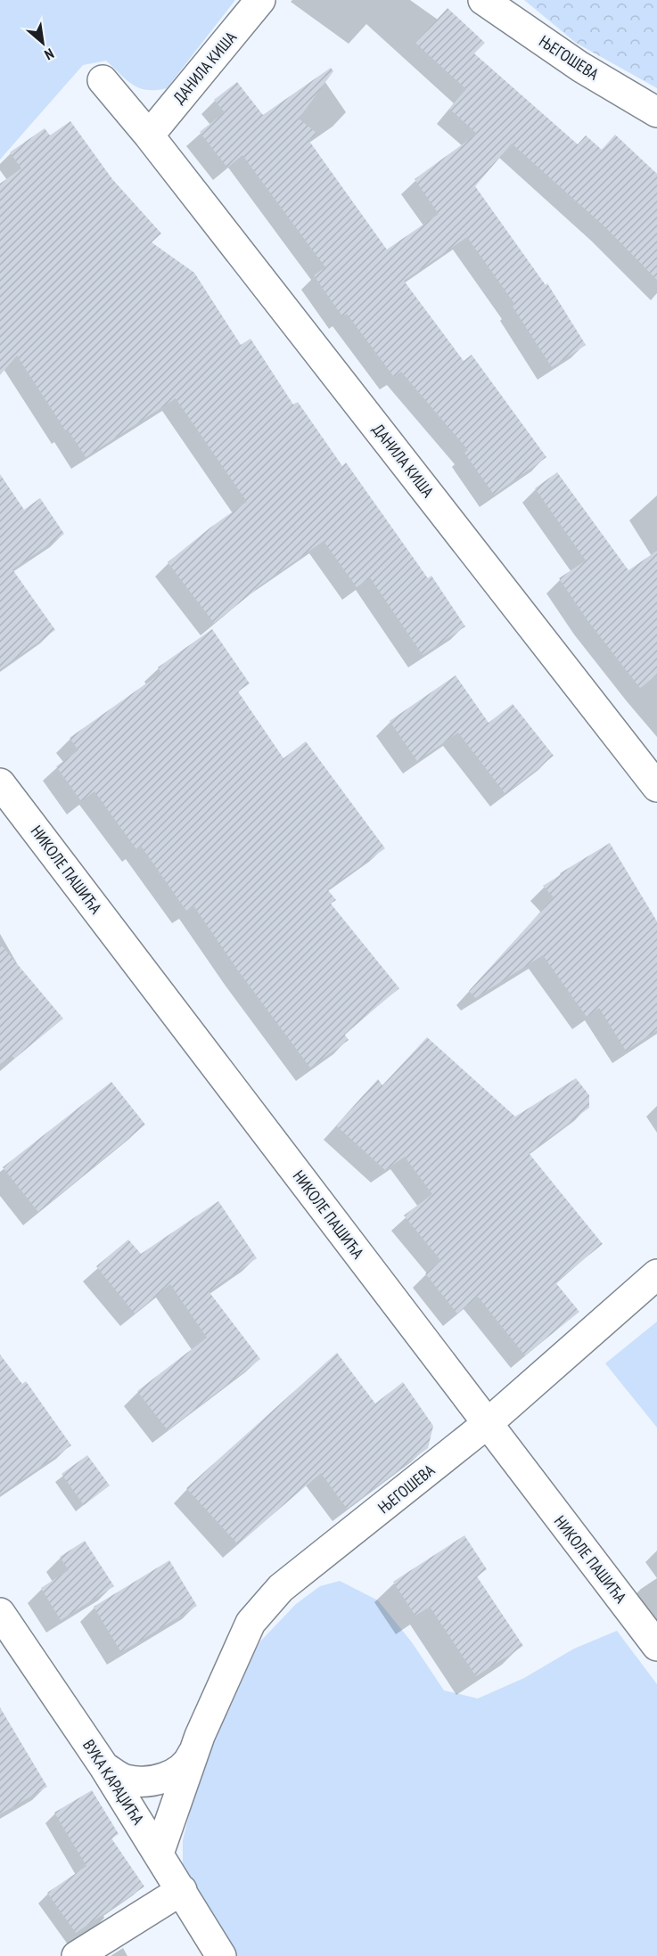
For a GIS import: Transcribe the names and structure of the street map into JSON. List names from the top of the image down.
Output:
{
  "streets": {
    "street": [
      "ЊЕГОШЕВА",
      "ДАНИЛА КИША",
      "НИКОЛЕ ПАШИЋА",
      "ВУКА КАРАЏИЋА"
    ]
  },
  "crossings": [
    ["ЊЕГОШЕВА", "НИКОЛЕ ПАШИЋА"],
    ["ЊЕГОШЕВА", "ВУКА КАРАЏИЋА"]
  ],
  "north": "bottom right"
}
